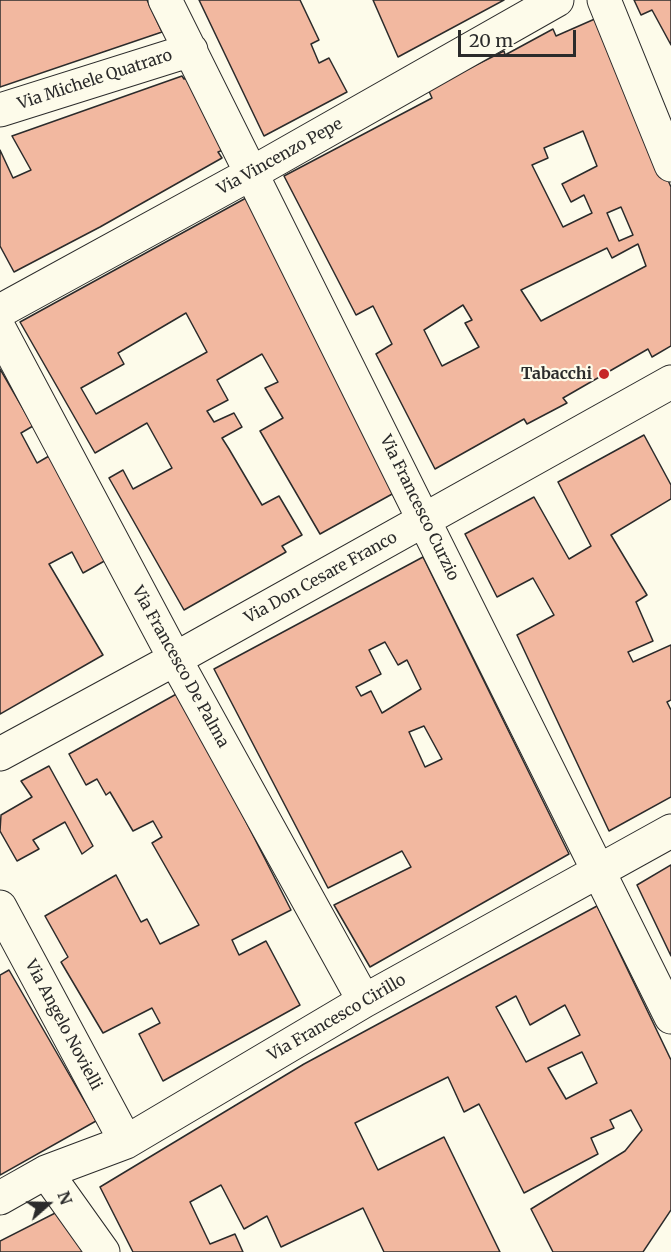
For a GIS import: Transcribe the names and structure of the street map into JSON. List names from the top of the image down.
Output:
{
  "streets": {
    "street": [
      "Via Michele Quatraro",
      "Via Vincenzo Pepe",
      "Via Francesco Curzio",
      "Via Don Cesare Franco",
      "Via Francesco De Palma",
      "Via Francesco Cirillo",
      "Via Angelo Novielli"
    ]
  },
  "crossings": [
    ["Via Michele Quatraro", "Via Francesco Curzio"],
    ["Via Vincenzo Pepe", "Via Francesco Curzio"],
    ["Via Francesco Curzio", "Via Don Cesare Franco"],
    ["Via Francesco Curzio", "Via Francesco Cirillo"],
    ["Via Don Cesare Franco", "Via Francesco De Palma"],
    ["Via Francesco De Palma", "Via Francesco Cirillo"],
    ["Via Francesco Cirillo", "Via Angelo Novielli"]
  ],
  "places": ["Tabacchi"],
  "scale_bar": "20 m",
  "north": "right"
}
